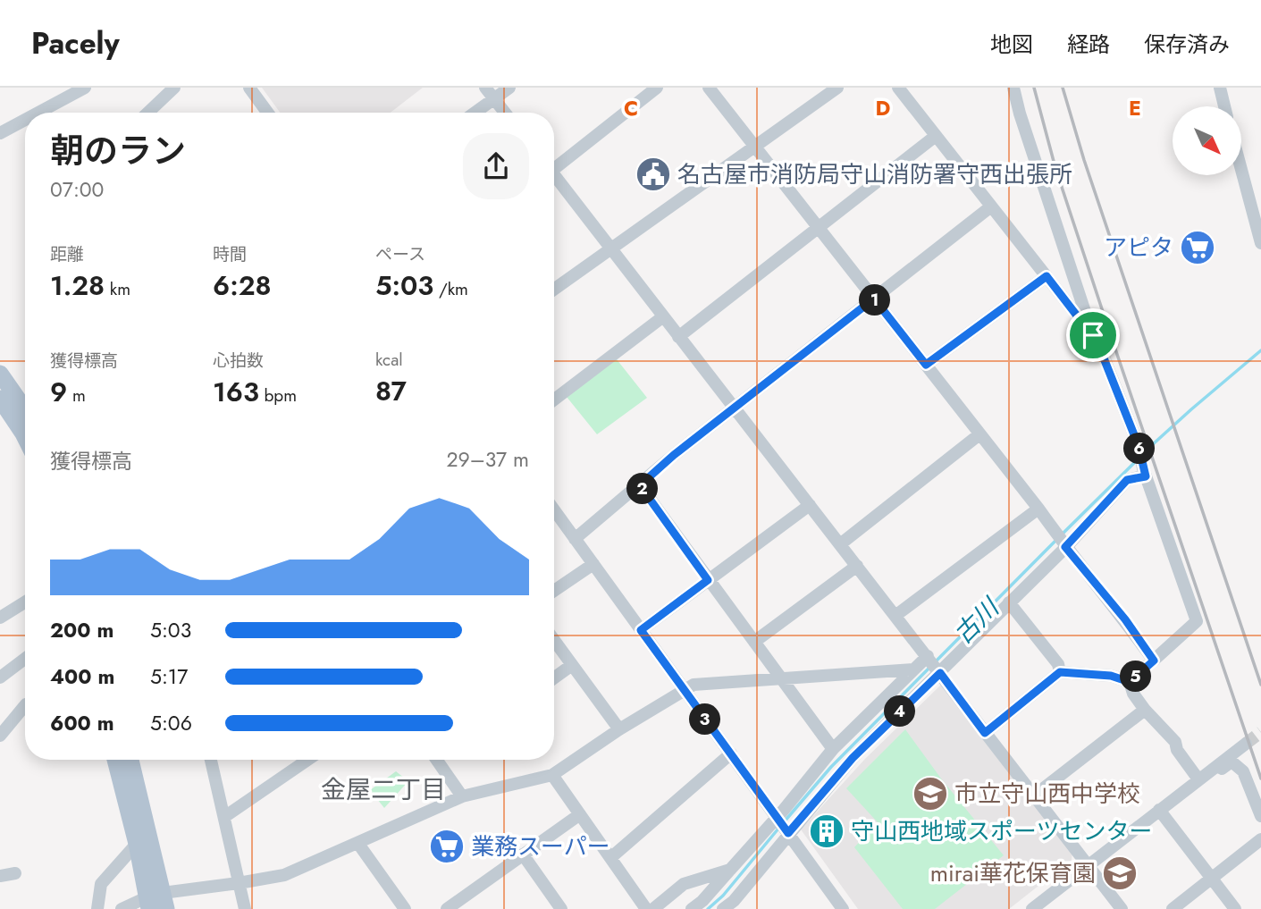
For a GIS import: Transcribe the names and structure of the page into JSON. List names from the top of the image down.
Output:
{
  "districts": ["金屋二丁目"],
  "water": ["古川"],
  "places": {
    "public building": ["名古屋市消防局守山消防署守西出張所"],
    "supermarket": ["アピタ", "業務スーパー"],
    "school or university": ["市立守山西中学校", "mirai華花保育園"],
    "building": ["守山西地域スポーツセンター"]
  },
  "north": "bottom right",
  "page": {
    "header": "Pacely",
    "nav": ["地図", "経路", "保存済み"],
    "heading": ["朝のラン", "07:00"],
    "stats": [
      ["距離", "1.28 km"],
      ["時間", "6:28"],
      ["ペース", "5:03 /km"],
      ["獲得標高", "9 m"],
      ["心拍数", "163 bpm"],
      ["kcal", "87"]
    ],
    "pins": [
      "1",
      "6",
      "2",
      "5",
      "4",
      "3"
    ],
    "chart": ["獲得標高", "29–37 m"],
    "list": [
      {
        "name": "200 m",
        "note": "5:03"
      },
      {
        "name": "400 m",
        "note": "5:17"
      },
      {
        "name": "600 m",
        "note": "5:06"
      }
    ]
  },
  "grid": {
    "columns": ["C", "D", "E"]
  }
}
